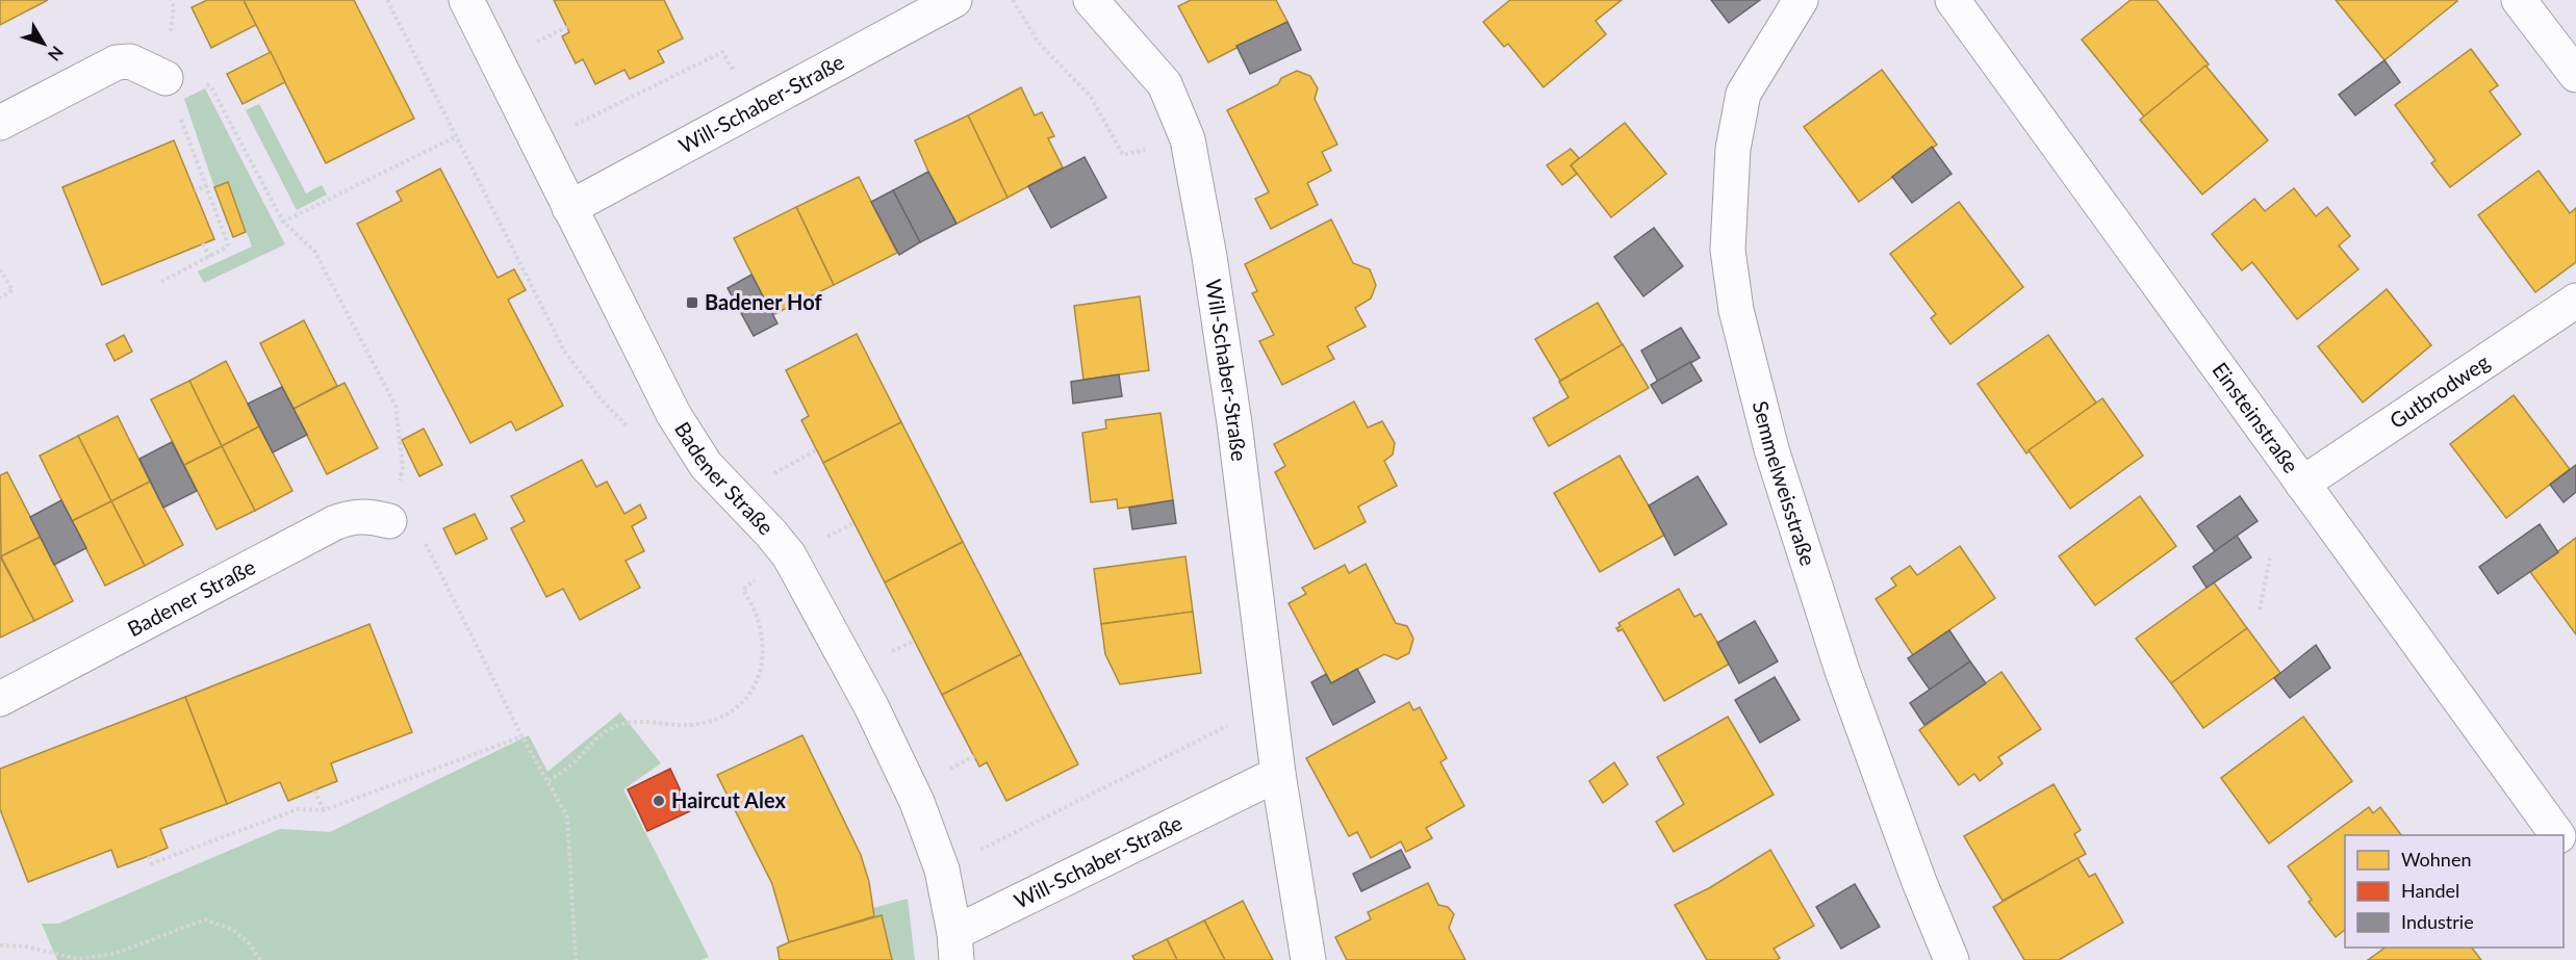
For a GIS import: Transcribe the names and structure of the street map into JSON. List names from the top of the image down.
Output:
{
  "streets": {
    "street": [
      "Will-Schaber-Straße",
      "Gutbrodweg",
      "Einsteinstraße",
      "Badener Straße",
      "Semmelweisstraße"
    ]
  },
  "crossings": [
    ["Will-Schaber-Straße", "Badener Straße"],
    ["Gutbrodweg", "Einsteinstraße"]
  ],
  "places": {
    "transit": ["Badener Hof"],
    "other": ["Haircut Alex"]
  },
  "legend": ["Wohnen", "Handel", "Industrie"],
  "north": "bottom right"
}
